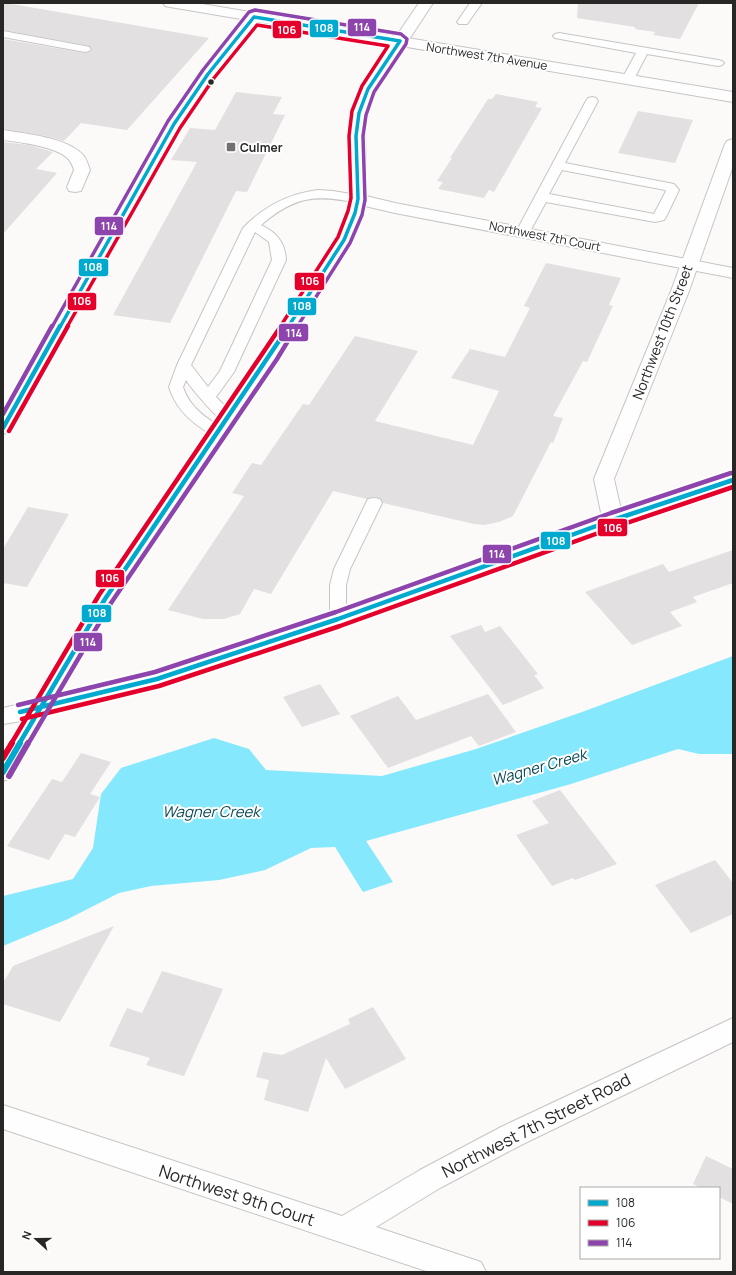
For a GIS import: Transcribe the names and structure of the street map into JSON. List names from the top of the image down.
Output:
{
  "streets": {
    "street": [
      "Northwest 7th Avenue",
      "Northwest 7th Court",
      "Northwest 10th Street",
      "Northwest 7th Street Road",
      "Northwest 9th Court"
    ]
  },
  "crossings": [
    ["Northwest 7th Court", "Northwest 10th Street"],
    ["Northwest 7th Street Road", "Northwest 9th Court"]
  ],
  "water": ["Wagner Creek"],
  "places": {
    "transit": ["Culmer"]
  },
  "lines": ["transit line 114", "transit line 108", "transit line 106"],
  "legend": ["108", "106", "114"],
  "north": "left"
}
